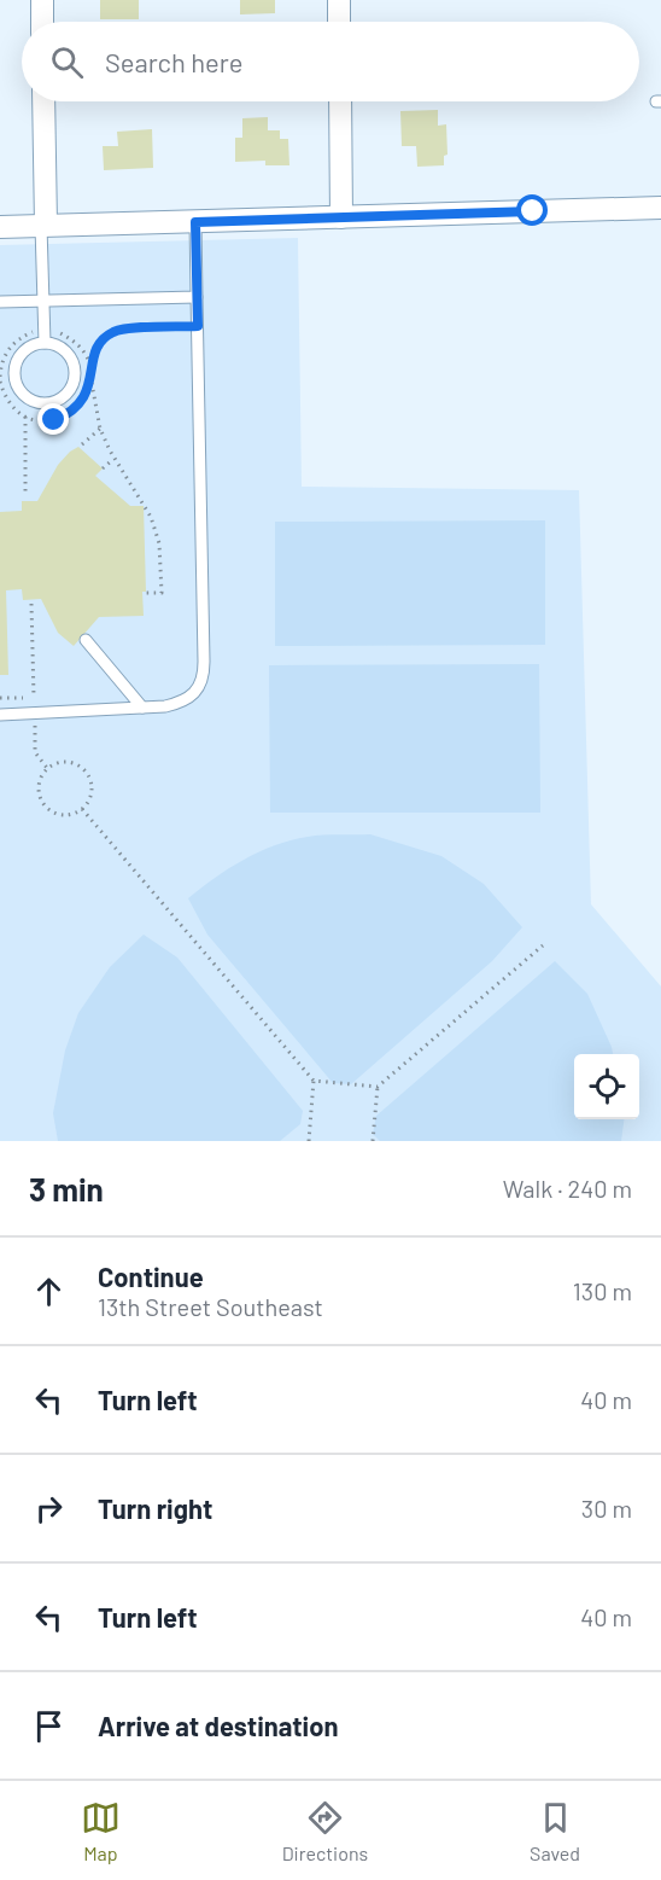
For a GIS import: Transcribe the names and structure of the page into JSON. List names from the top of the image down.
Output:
{
  "page": {
    "search": "Search here",
    "heading": ["3 min", "Walk · 240 m"],
    "list": [
      ["Continue", "13th Street Southeast", "130 m"],
      ["Turn left", "40 m"],
      ["Turn right", "30 m"],
      ["Turn left", "40 m"],
      "Arrive at destination"
    ],
    "nav": ["Map", "Directions", "Saved"]
  }
}
